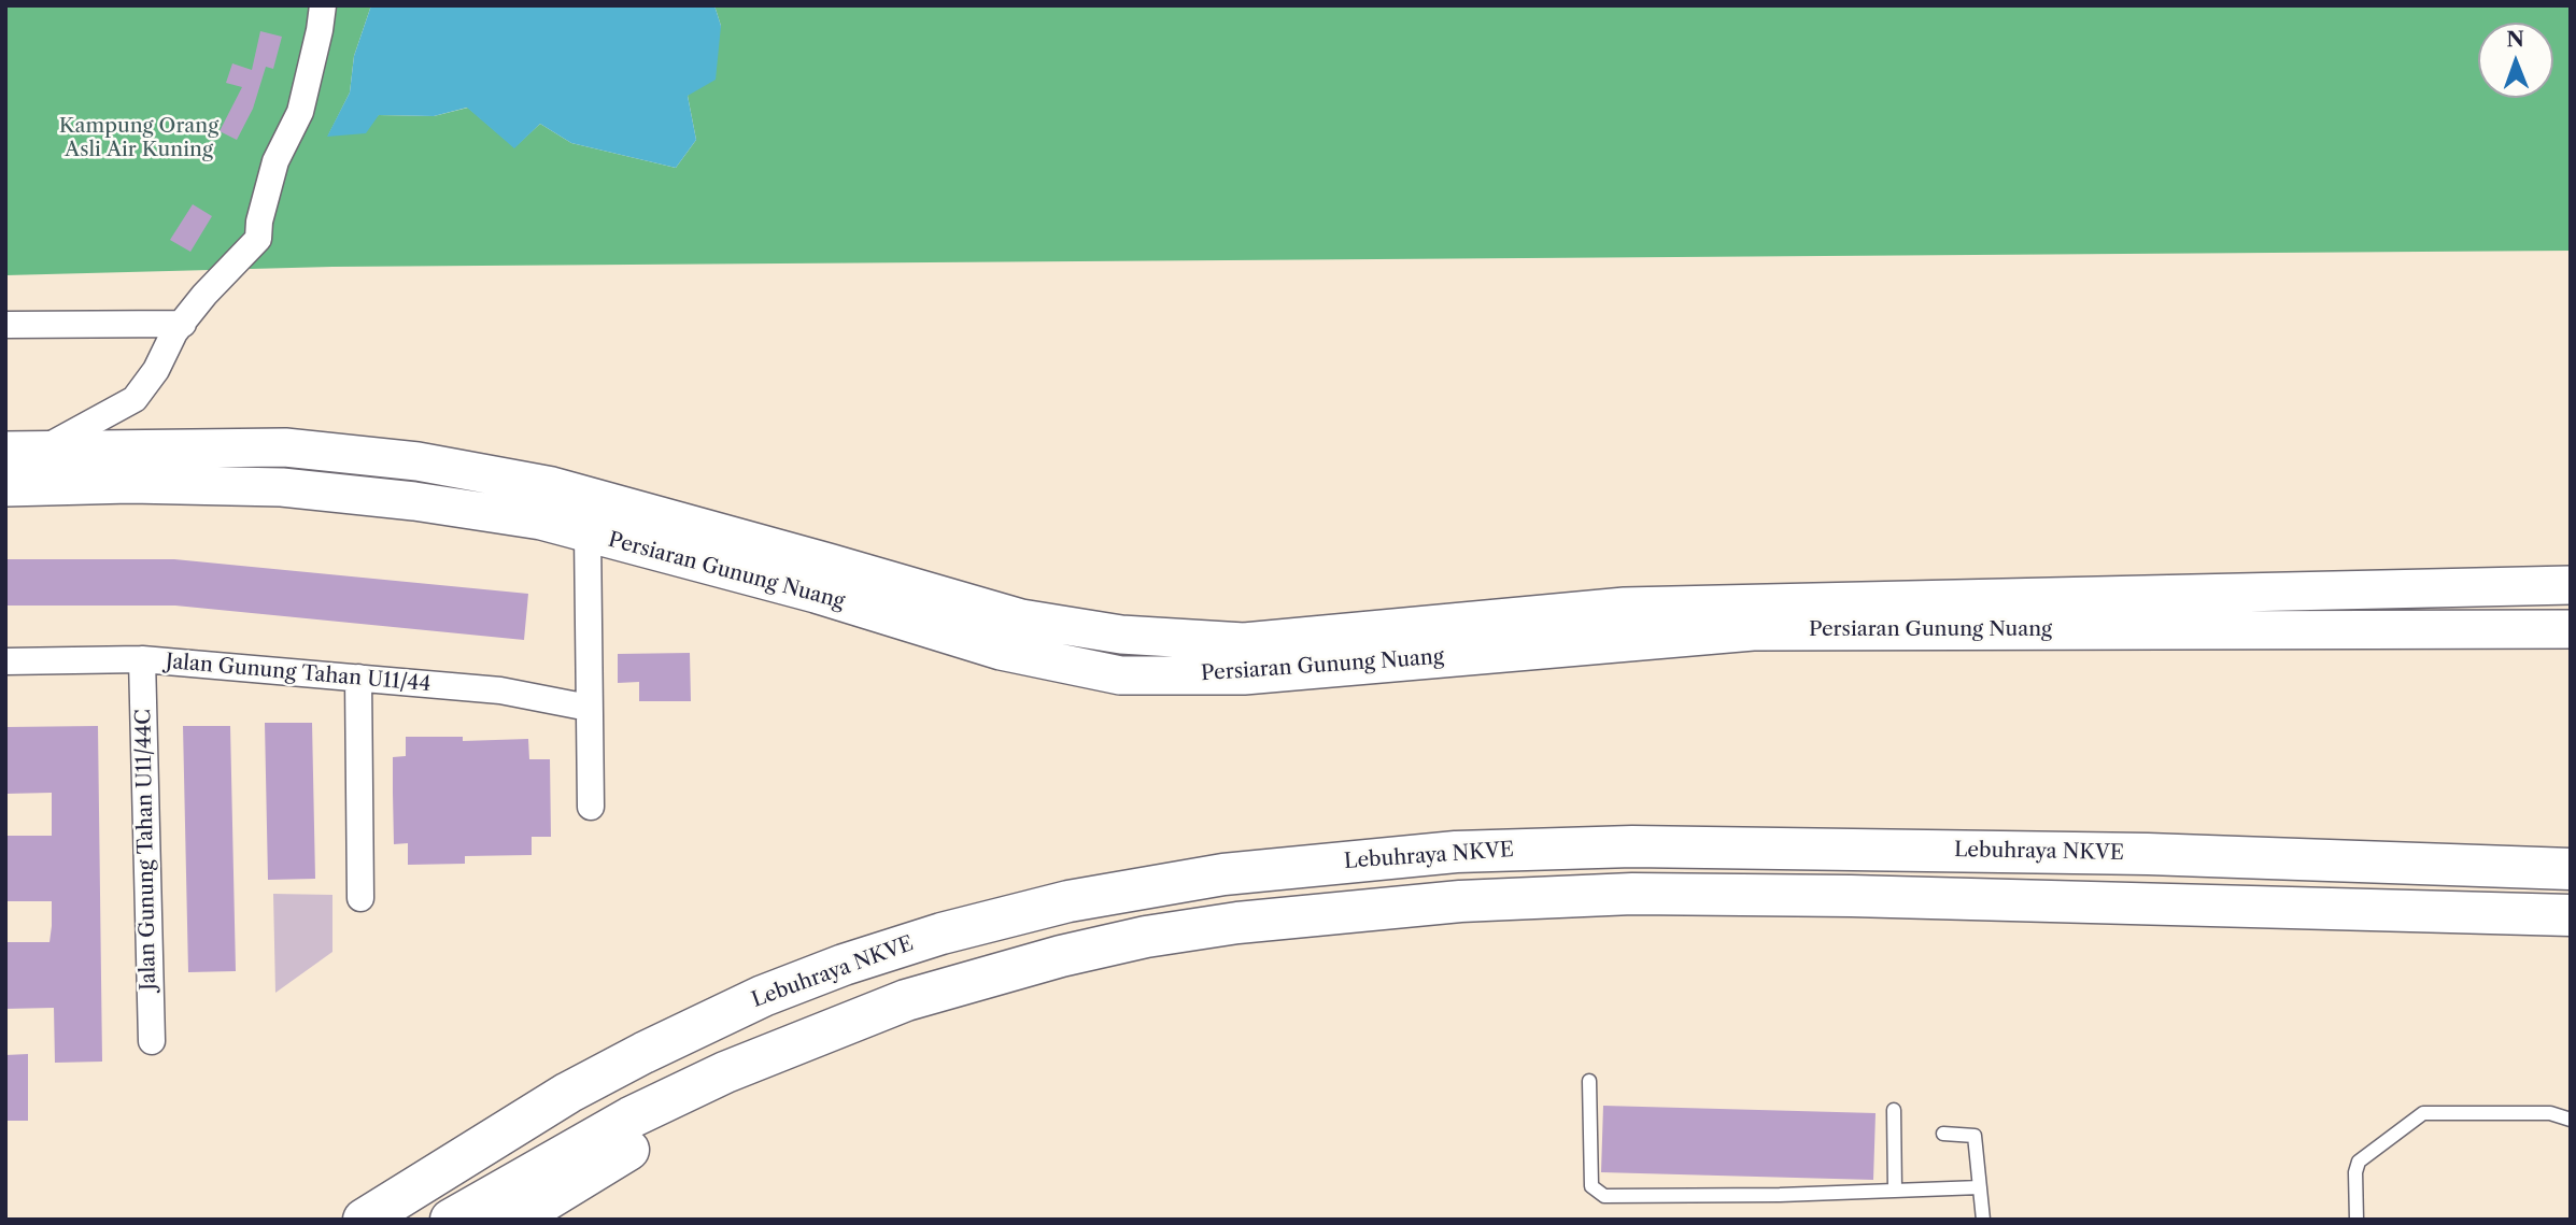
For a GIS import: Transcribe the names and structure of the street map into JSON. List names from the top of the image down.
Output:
{
  "streets": {
    "highway": ["Lebuhraya NKVE"],
    "street": ["Persiaran Gunung Nuang", "Jalan Gunung Tahan U11/44", "Jalan Gunung Tahan U11/44C"]
  },
  "crossings": [
    ["Jalan Gunung Tahan U11/44", "Jalan Gunung Tahan U11/44C"]
  ],
  "parks": ["Kampung Orang Asli Air Kuning"],
  "north": "top"
}
